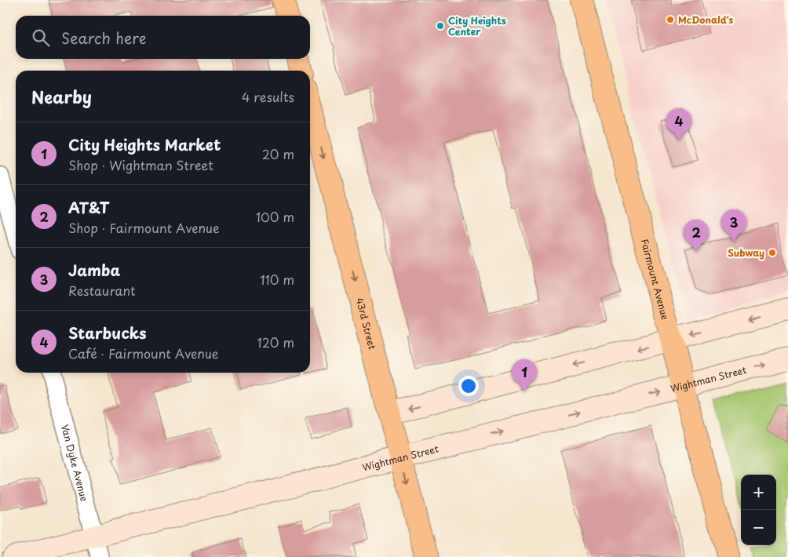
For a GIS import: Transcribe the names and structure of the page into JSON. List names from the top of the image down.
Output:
{
  "streets": {
    "main road": ["Fairmount Avenue", "43rd Street", "Wightman Street"],
    "street": ["Van Dyke Avenue"]
  },
  "crossings": [
    ["Fairmount Avenue", "Wightman Street"],
    ["43rd Street", "Wightman Street"],
    ["Wightman Street", "Van Dyke Avenue"]
  ],
  "one_way": ["43rd Street"],
  "places": ["McDonald's", "City Heights Center", "Subway"],
  "page": {
    "search": "Search here",
    "heading": ["Nearby", "4 results"],
    "pins": [
      "4",
      "3",
      "2",
      "1"
    ],
    "list": [
      {
        "mark": "1",
        "name": "City Heights Market",
        "note": "Shop · Wightman Street",
        "value": "20 m"
      },
      {
        "mark": "2",
        "name": "AT&T",
        "note": "Shop · Fairmount Avenue",
        "value": "100 m"
      },
      {
        "mark": "3",
        "name": "Jamba",
        "note": "Restaurant",
        "value": "110 m"
      },
      {
        "mark": "4",
        "name": "Starbucks",
        "note": "Café · Fairmount Avenue",
        "value": "120 m"
      }
    ],
    "map_buttons": ["+", "−"]
  }
}
